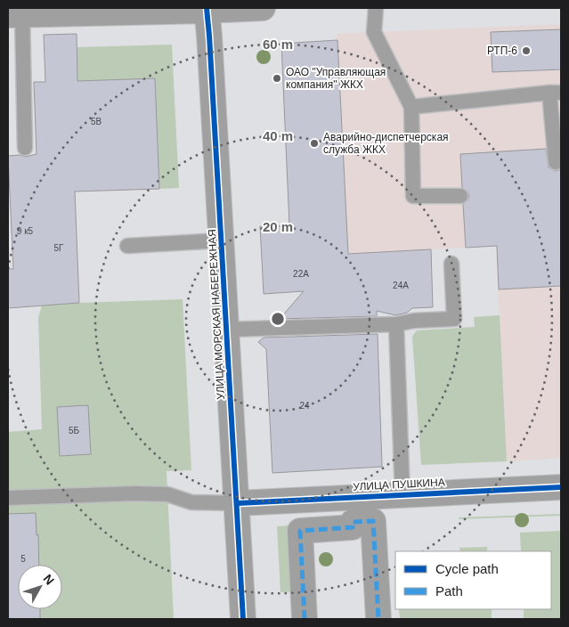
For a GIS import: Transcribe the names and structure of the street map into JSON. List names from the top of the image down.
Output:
{
  "streets": {
    "street": ["УЛИЦА МОРСКАЯ НАБЕРЕЖНАЯ", "УЛИЦА ПУШКИНА"]
  },
  "crossings": [
    ["УЛИЦА МОРСКАЯ НАБЕРЕЖНАЯ", "УЛИЦА ПУШКИНА"]
  ],
  "places": ["РТП-6", "ОАО \"Управляющая компания\" ЖКХ", "Аварийно-диспетчерская служба ЖКХ"],
  "house_numbers": [
    "5В",
    "9 к5",
    "5Г",
    "22А",
    "24А",
    "24",
    "5Б",
    "5"
  ],
  "legend": ["Cycle path", "Path"],
  "north": "top right",
  "rings": ["60 m", "40 m", "20 m"]
}
